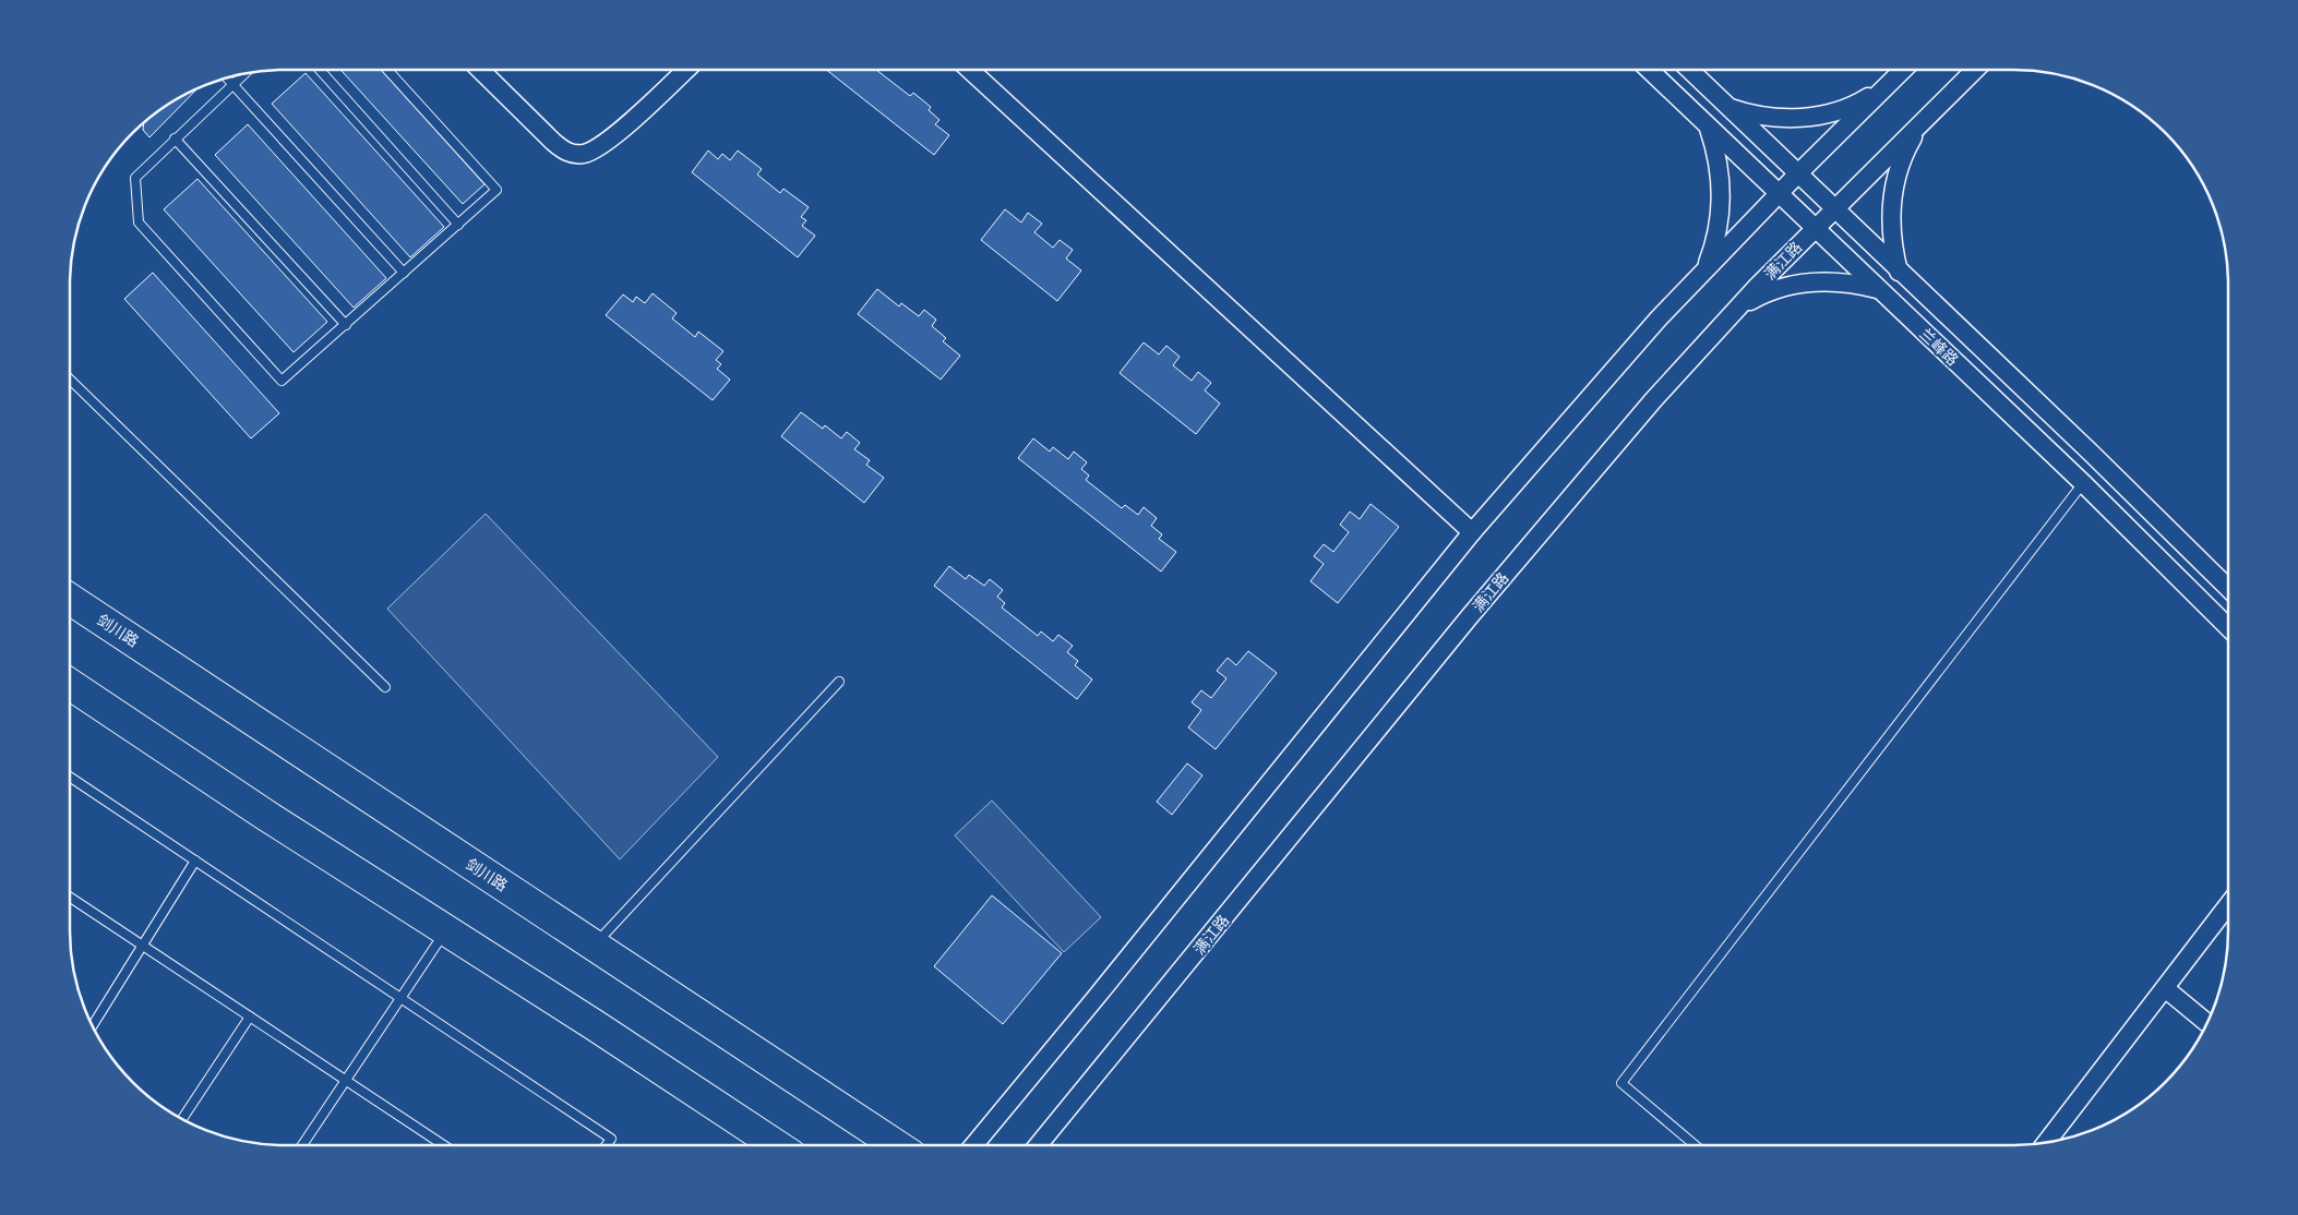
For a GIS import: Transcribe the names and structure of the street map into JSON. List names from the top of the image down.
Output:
{
  "streets": {
    "highway": ["剑川路"],
    "street": ["满江路", "兰峰路"]
  },
  "crossings": [
    ["满江路", "兰峰路"]
  ]
}
